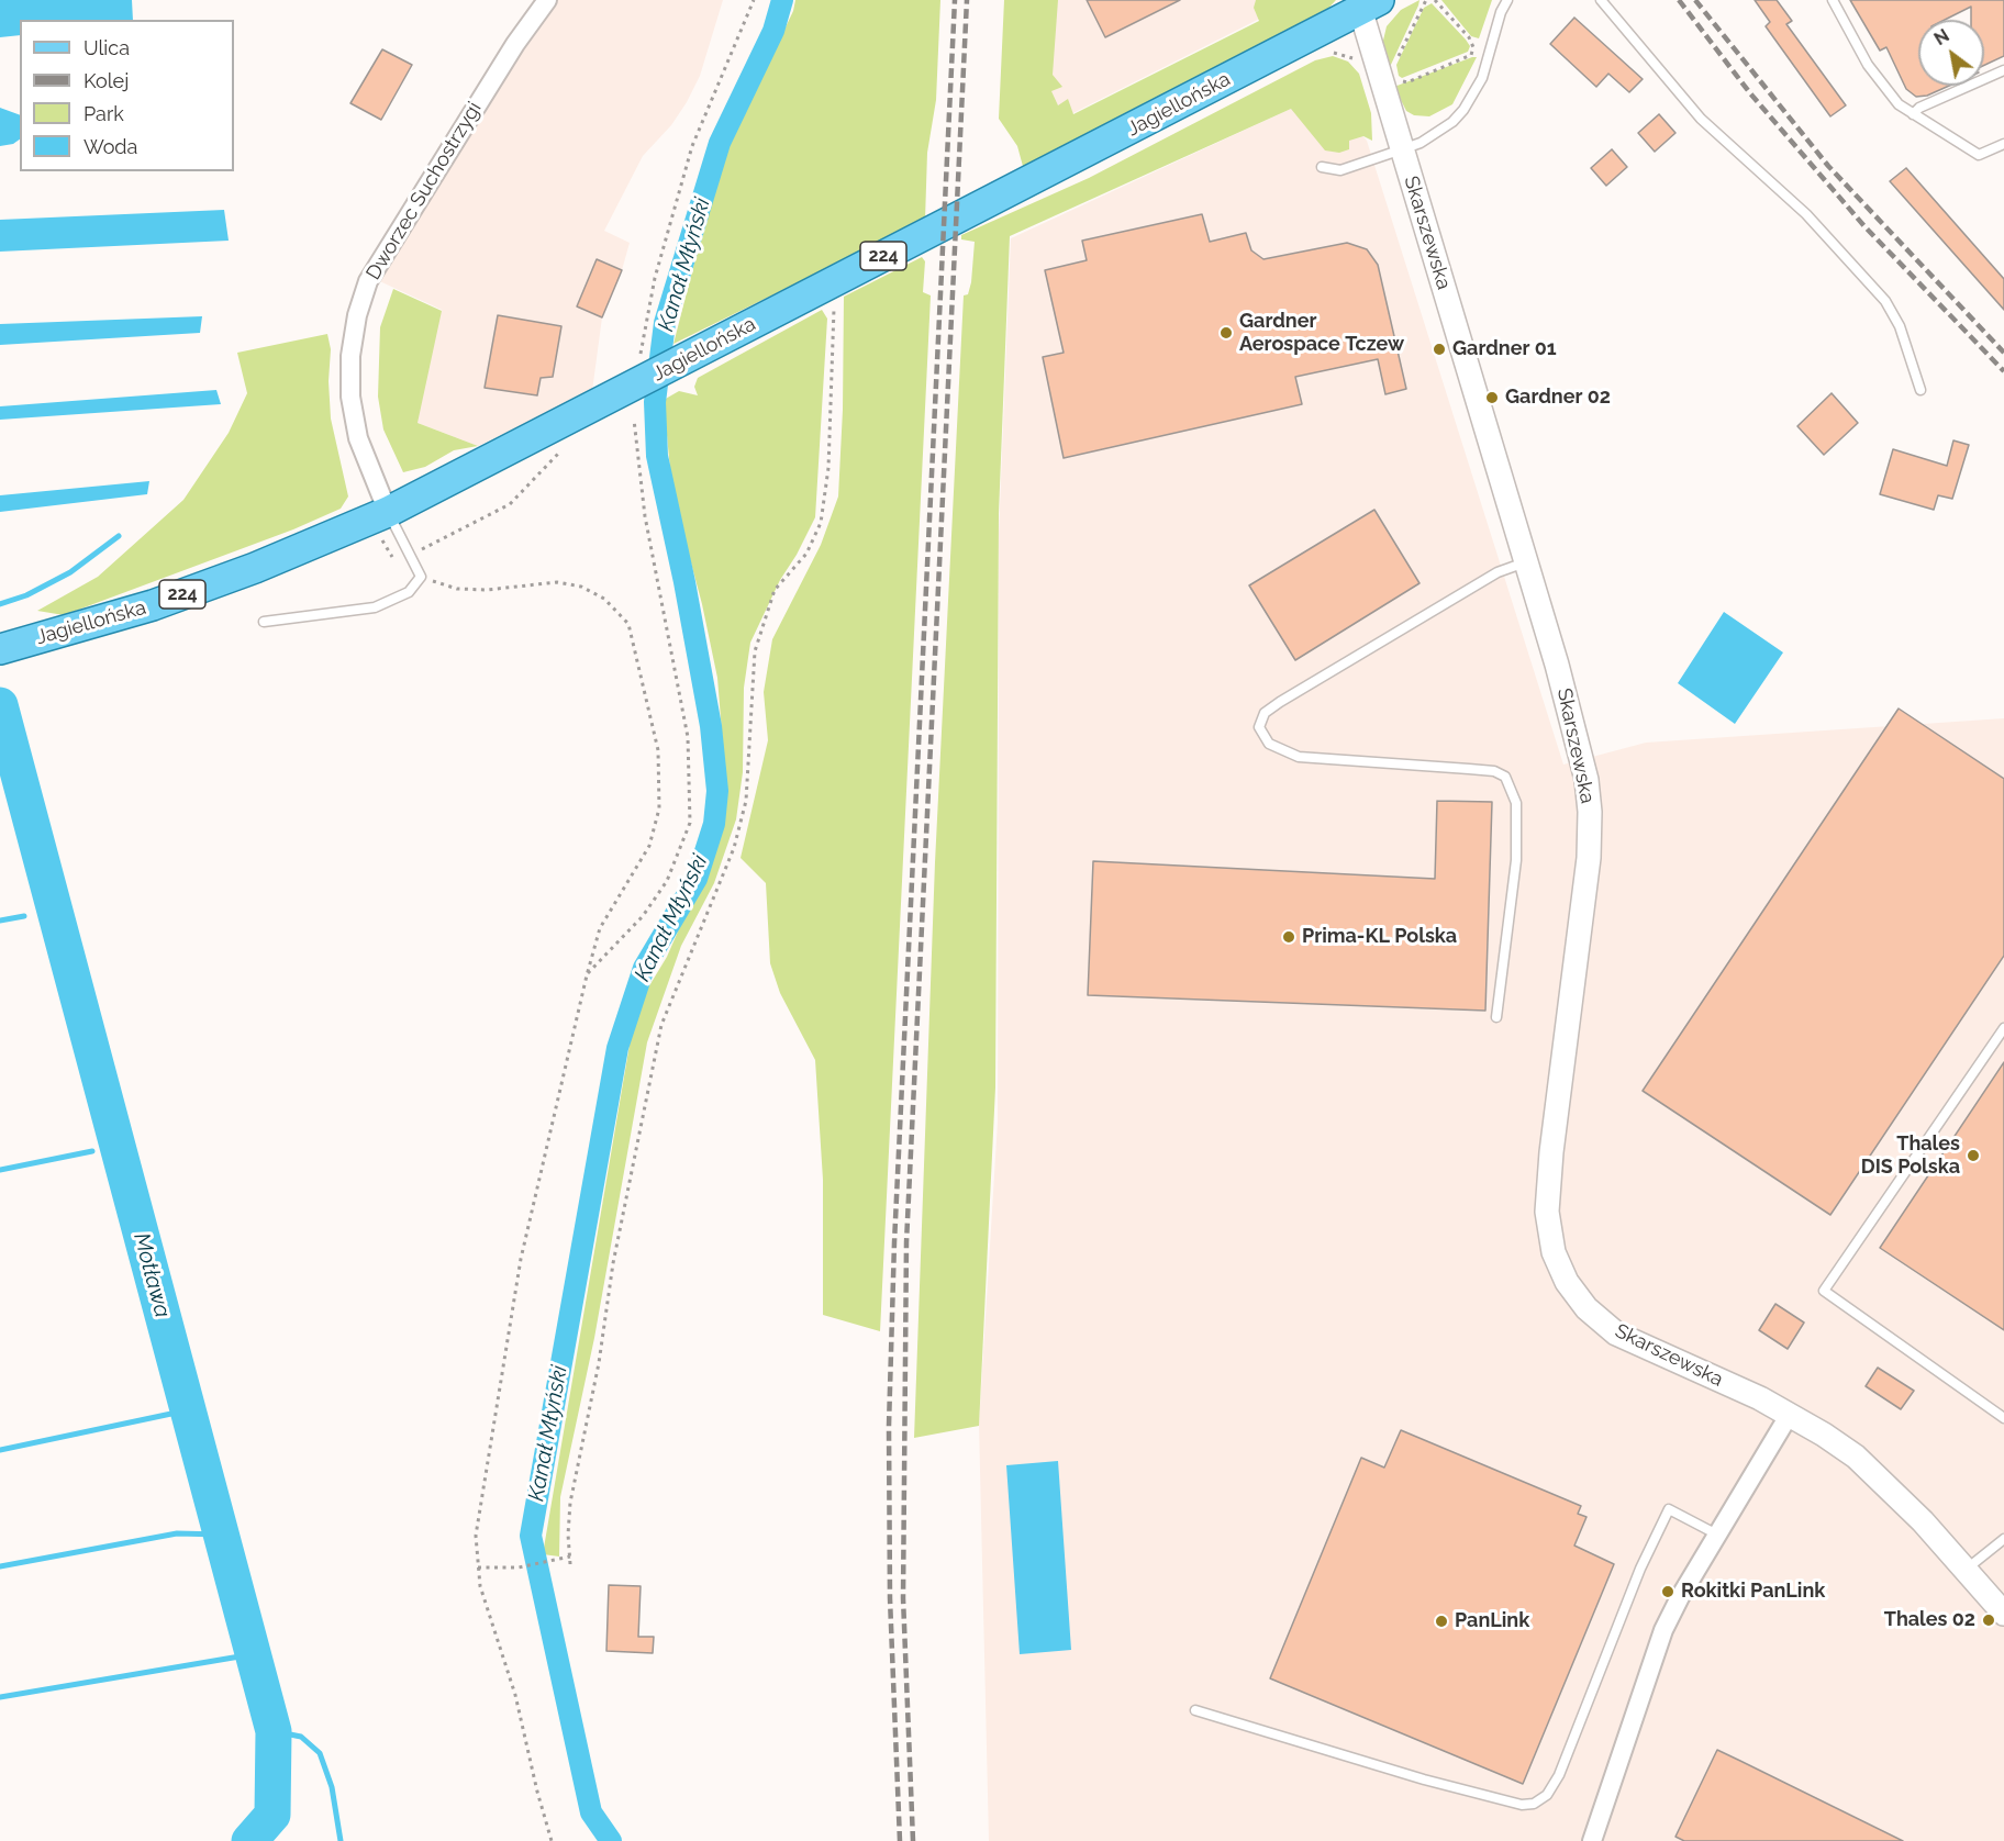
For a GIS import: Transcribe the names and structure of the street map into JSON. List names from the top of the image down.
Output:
{
  "streets": {
    "main road": ["Jagiellońska", "224"],
    "street": ["Dworzec Suchostrzygi", "Skarszewska"]
  },
  "crossings": [
    ["Jagiellońska", "Dworzec Suchostrzygi"],
    ["Jagiellońska", "Skarszewska"]
  ],
  "water": ["Kanał Młyński", "Motława"],
  "places": [
    "Gardner Aerospace Tczew",
    "Gardner 01",
    "Gardner 02",
    "Prima-KL Polska",
    "Thales DIS Polska",
    "Rokitki PanLink",
    "Thales 02",
    "PanLink"
  ],
  "legend": [
    "Ulica",
    "Kolej",
    "Park",
    "Woda"
  ],
  "north": "top left"
}
